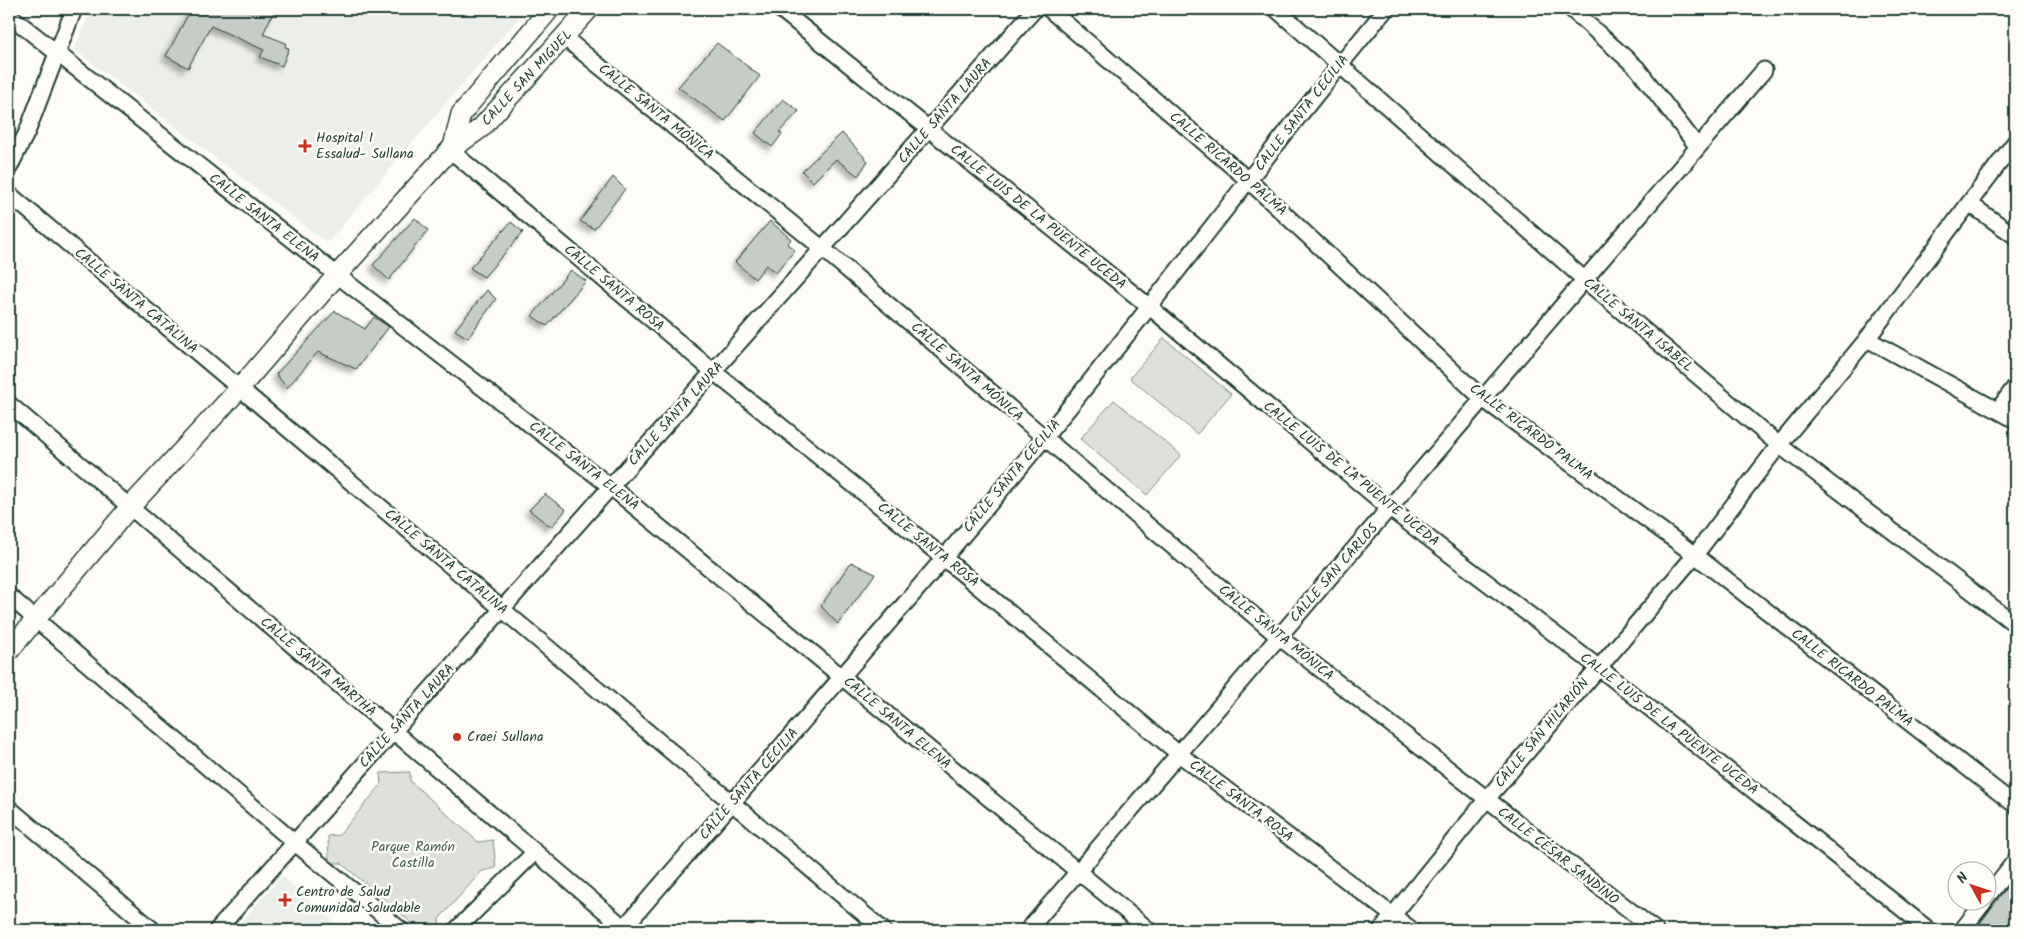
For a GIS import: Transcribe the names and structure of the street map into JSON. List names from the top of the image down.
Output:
{
  "streets": {
    "street": [
      "CALLE SAN MIGUEL",
      "CALLE SANTA LAURA",
      "CALLE SANTA MÓNICA",
      "CALLE SANTA CECILIA",
      "CALLE RICARDO PALMA",
      "CALLE LUIS DE LA PUENTE UCEDA",
      "CALLE SANTA ELENA",
      "CALLE SANTA ROSA",
      "CALLE SANTA CATALINA",
      "CALLE SANTA ISABEL",
      "CALLE SAN CARLOS",
      "CALLE SANTA MARTHA",
      "CALLE SAN HILARIÓN",
      "CALLE CÉSAR SANDINO"
    ]
  },
  "crossings": [
    ["CALLE SAN MIGUEL", "CALLE SANTA MÓNICA"],
    ["CALLE SAN MIGUEL", "CALLE SANTA ROSA"],
    ["CALLE SANTA LAURA", "CALLE SANTA MÓNICA"],
    ["CALLE SANTA LAURA", "CALLE LUIS DE LA PUENTE UCEDA"],
    ["CALLE SANTA LAURA", "CALLE SANTA ELENA"],
    ["CALLE SANTA LAURA", "CALLE SANTA ROSA"],
    ["CALLE SANTA LAURA", "CALLE SANTA CATALINA"],
    ["CALLE SANTA LAURA", "CALLE SANTA MARTHA"],
    ["CALLE SANTA MÓNICA", "CALLE SANTA CECILIA"],
    ["CALLE SANTA MÓNICA", "CALLE SAN CARLOS"],
    ["CALLE SANTA MÓNICA", "CALLE SAN HILARIÓN"],
    ["CALLE SANTA MÓNICA", "CALLE CÉSAR SANDINO"],
    ["CALLE SANTA CECILIA", "CALLE RICARDO PALMA"],
    ["CALLE SANTA CECILIA", "CALLE LUIS DE LA PUENTE UCEDA"],
    ["CALLE SANTA CECILIA", "CALLE SANTA ELENA"],
    ["CALLE SANTA CECILIA", "CALLE SANTA ROSA"],
    ["CALLE SANTA CECILIA", "CALLE SANTA CATALINA"],
    ["CALLE SANTA CECILIA", "CALLE SANTA ISABEL"],
    ["CALLE SANTA CECILIA", "CALLE SANTA MARTHA"],
    ["CALLE RICARDO PALMA", "CALLE SAN CARLOS"],
    ["CALLE RICARDO PALMA", "CALLE SAN HILARIÓN"],
    ["CALLE LUIS DE LA PUENTE UCEDA", "CALLE SAN CARLOS"],
    ["CALLE LUIS DE LA PUENTE UCEDA", "CALLE SAN HILARIÓN"],
    ["CALLE SANTA ELENA", "CALLE SAN CARLOS"],
    ["CALLE SANTA ROSA", "CALLE SAN CARLOS"],
    ["CALLE SANTA ROSA", "CALLE SAN HILARIÓN"],
    ["CALLE SANTA ISABEL", "CALLE SAN CARLOS"],
    ["CALLE SANTA ISABEL", "CALLE SAN HILARIÓN"],
    ["CALLE SAN HILARIÓN", "CALLE CÉSAR SANDINO"]
  ],
  "parks": ["Parque Ramón Castilla"],
  "places": {
    "health": ["Hospital I Essalud- Sullana", "Centro de Salud Comunidad Saludable"],
    "other": ["Craei Sullana"]
  },
  "north": "top left"
}
